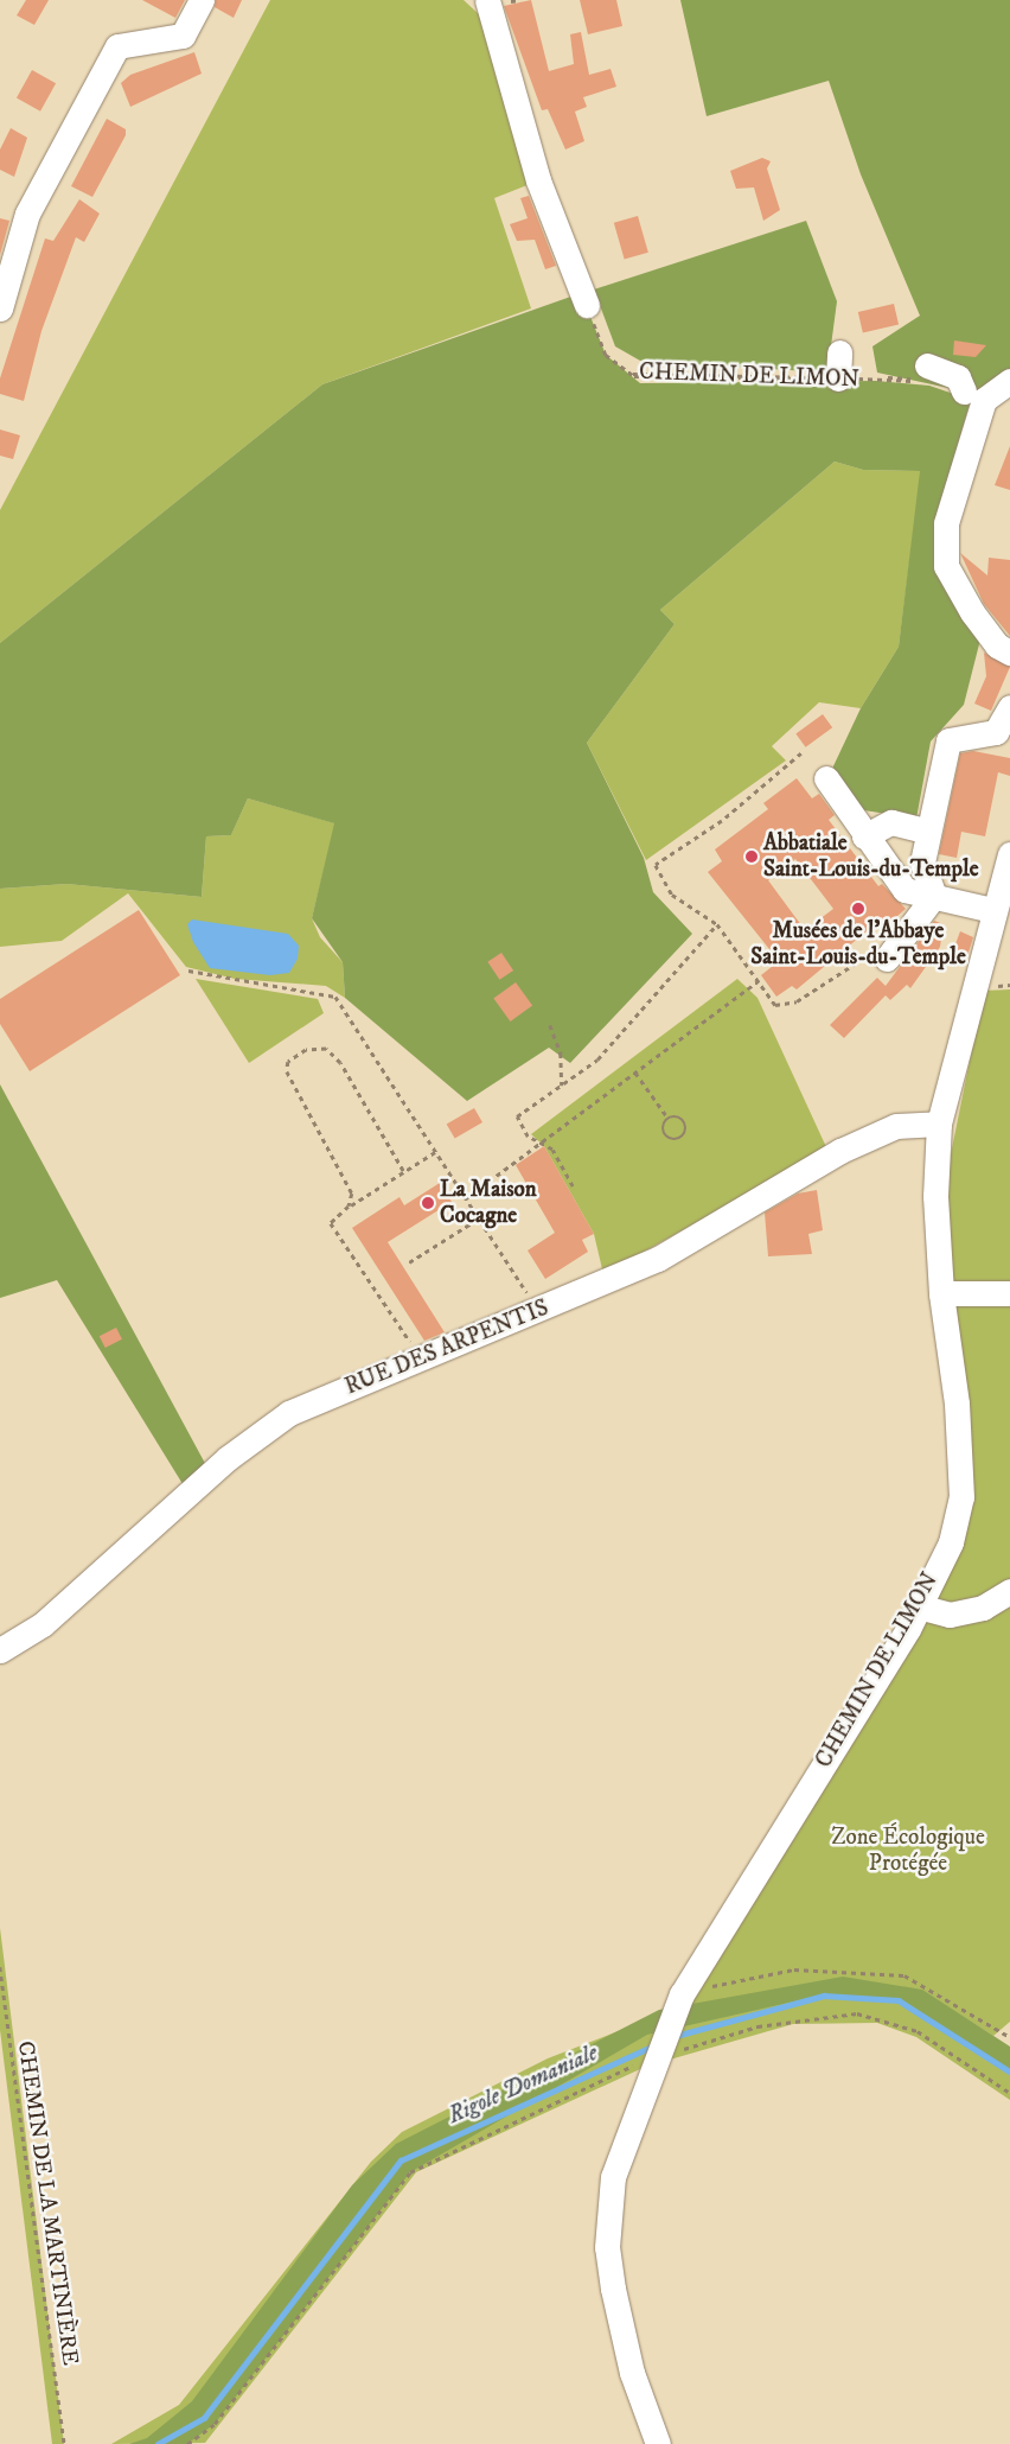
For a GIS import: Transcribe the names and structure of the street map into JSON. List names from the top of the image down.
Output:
{
  "streets": {
    "street": ["CHEMIN DE LIMON", "RUE DES ARPENTIS"],
    "path": ["CHEMIN DE LA MARTINIÈRE"]
  },
  "crossings": [
    ["CHEMIN DE LIMON", "RUE DES ARPENTIS"]
  ],
  "water": ["Rigole Domaniale"],
  "parks": ["Zone Écologique Protégée"],
  "places": ["Abbatiale Saint-Louis-du-Temple", "Musées de l'Abbaye Saint-Louis-du-Temple", "La Maison Cocagne"]
}
